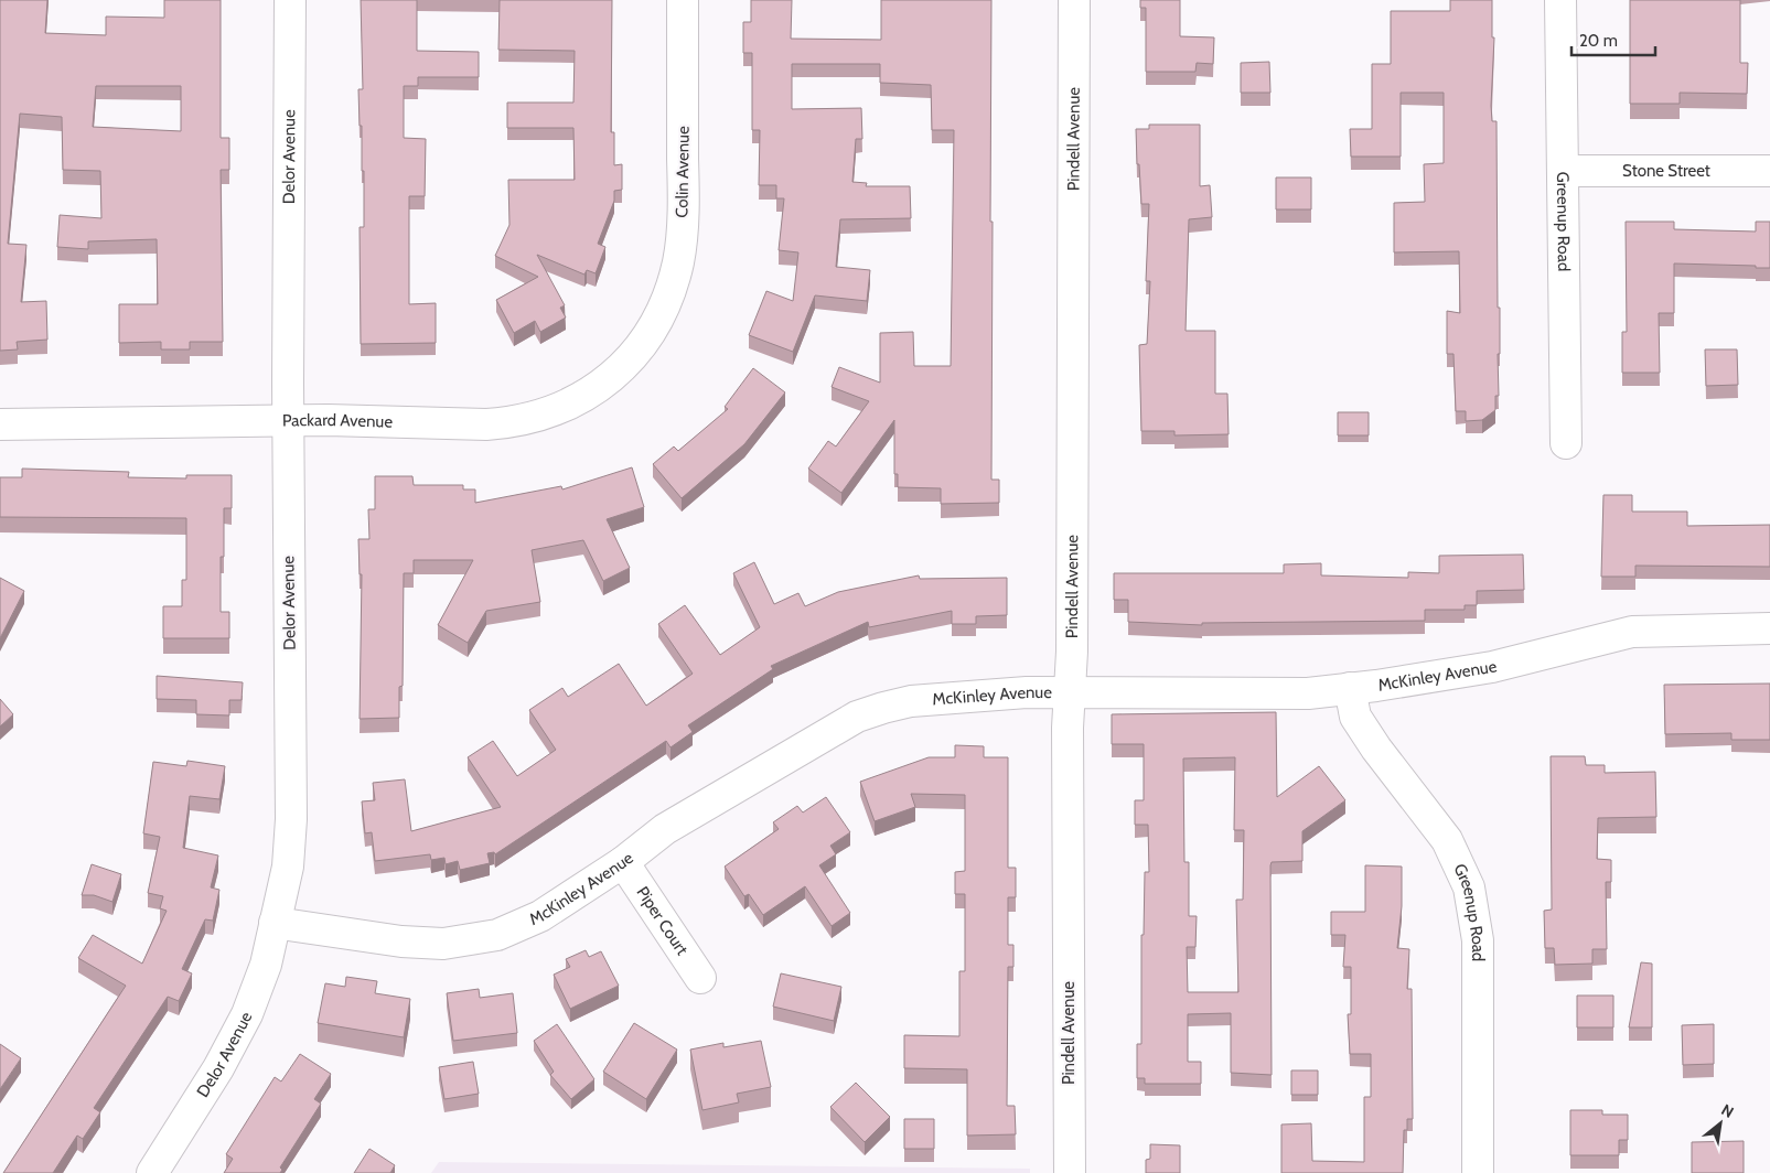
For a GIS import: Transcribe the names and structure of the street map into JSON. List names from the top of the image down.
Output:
{
  "streets": {
    "street": [
      "Pindell Avenue",
      "Delor Avenue",
      "Stone Street",
      "Colin Avenue",
      "Greenup Road",
      "Packard Avenue",
      "McKinley Avenue",
      "Piper Court"
    ]
  },
  "crossings": [
    ["Pindell Avenue", "McKinley Avenue"],
    ["Delor Avenue", "Packard Avenue"],
    ["Delor Avenue", "McKinley Avenue"],
    ["Stone Street", "Greenup Road"],
    ["Colin Avenue", "Packard Avenue"],
    ["Greenup Road", "McKinley Avenue"],
    ["McKinley Avenue", "Piper Court"]
  ],
  "scale_bar": "20 m",
  "north": "top right"
}
